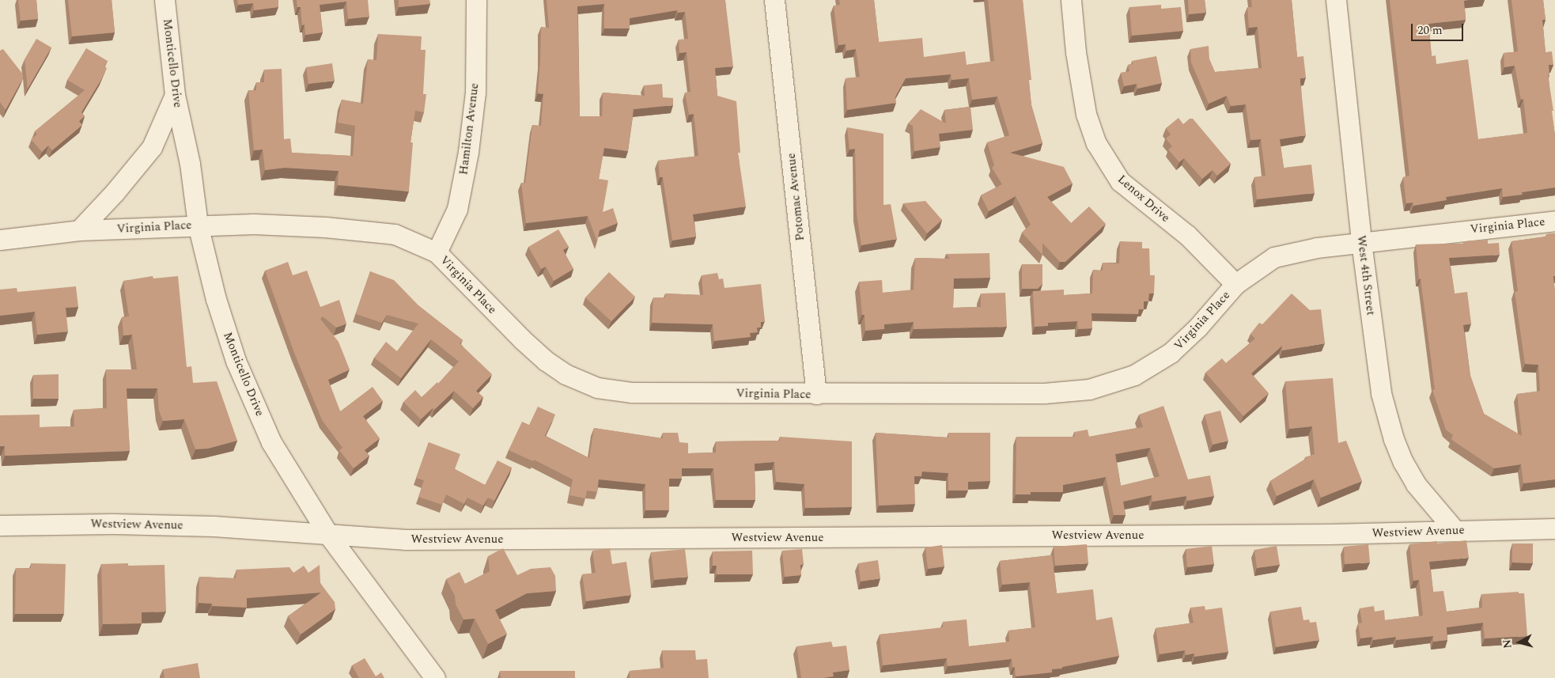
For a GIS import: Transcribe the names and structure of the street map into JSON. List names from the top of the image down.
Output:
{
  "streets": {
    "street": [
      "Monticello Drive",
      "Hamilton Avenue",
      "Potomac Avenue",
      "Lenox Drive",
      "Virginia Place",
      "West 4th Street",
      "Westview Avenue"
    ]
  },
  "crossings": [
    ["Monticello Drive", "Virginia Place"],
    ["Monticello Drive", "Westview Avenue"],
    ["Hamilton Avenue", "Virginia Place"],
    ["Potomac Avenue", "Virginia Place"],
    ["Lenox Drive", "Virginia Place"],
    ["Virginia Place", "West 4th Street"],
    ["West 4th Street", "Westview Avenue"]
  ],
  "scale_bar": "20 m",
  "north": "left"
}
